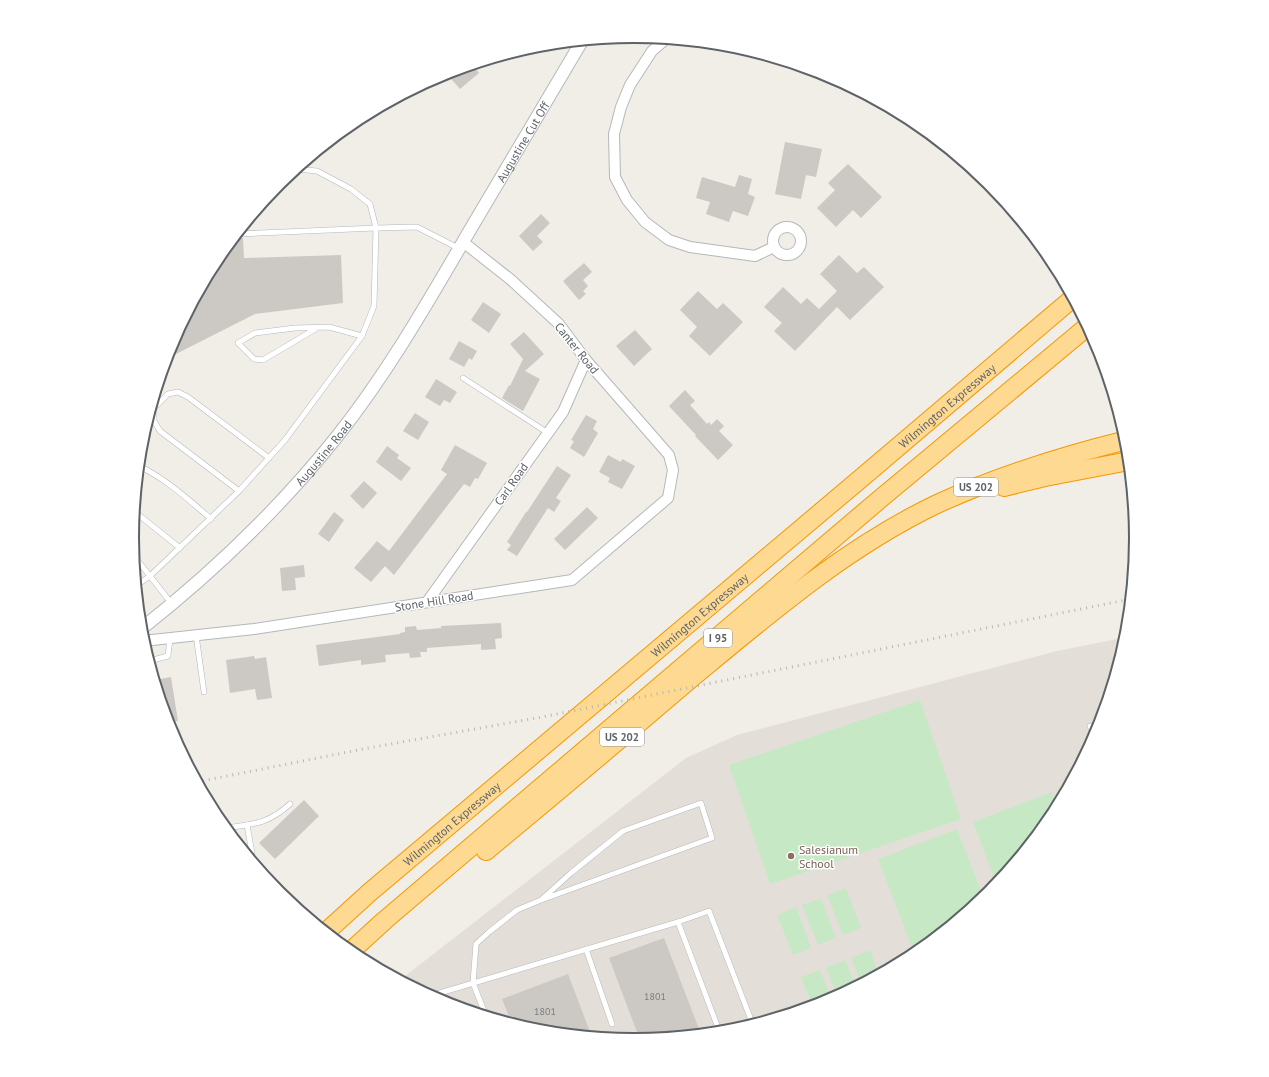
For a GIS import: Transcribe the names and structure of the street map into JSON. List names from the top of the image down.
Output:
{
  "streets": {
    "highway": ["Wilmington Expressway", "US 202", "I 95"],
    "street": [
      "Augustine Cut Off",
      "Canter Road",
      "Augustine Road",
      "Carl Road",
      "Stone Hill Road"
    ]
  },
  "crossings": [
    ["Augustine Cut Off", "Canter Road"],
    ["Augustine Cut Off", "Augustine Road"],
    ["Canter Road", "Augustine Road"],
    ["Canter Road", "Carl Road"],
    ["Canter Road", "Stone Hill Road"],
    ["Carl Road", "Stone Hill Road"]
  ],
  "places": ["Salesianum School"],
  "house_numbers": ["1801", "1801"]
}
